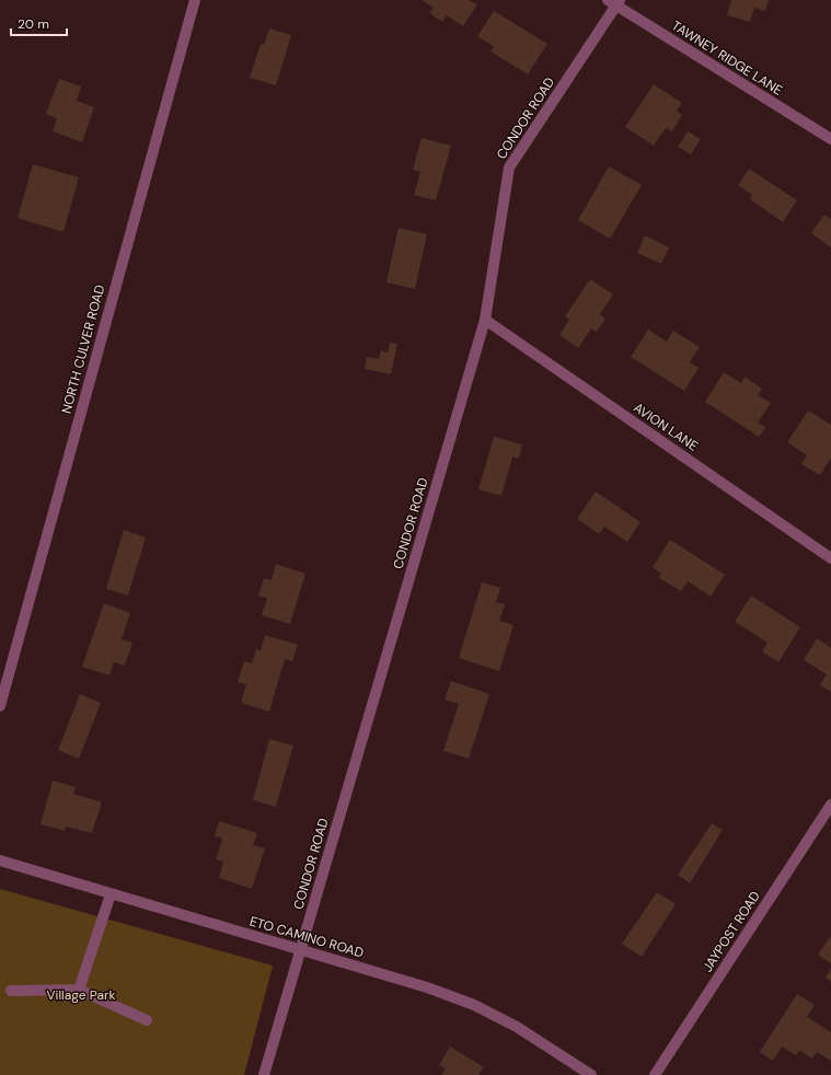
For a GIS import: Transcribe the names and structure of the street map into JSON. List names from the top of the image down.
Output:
{
  "streets": {
    "street": [
      "TAWNEY RIDGE LANE",
      "CONDOR ROAD",
      "NORTH CULVER ROAD",
      "AVION LANE",
      "JAYPOST ROAD",
      "ETO CAMINO ROAD"
    ]
  },
  "crossings": [
    ["TAWNEY RIDGE LANE", "CONDOR ROAD"],
    ["CONDOR ROAD", "AVION LANE"],
    ["CONDOR ROAD", "ETO CAMINO ROAD"]
  ],
  "parks": ["Village Park"],
  "scale_bar": "20 m"
}
